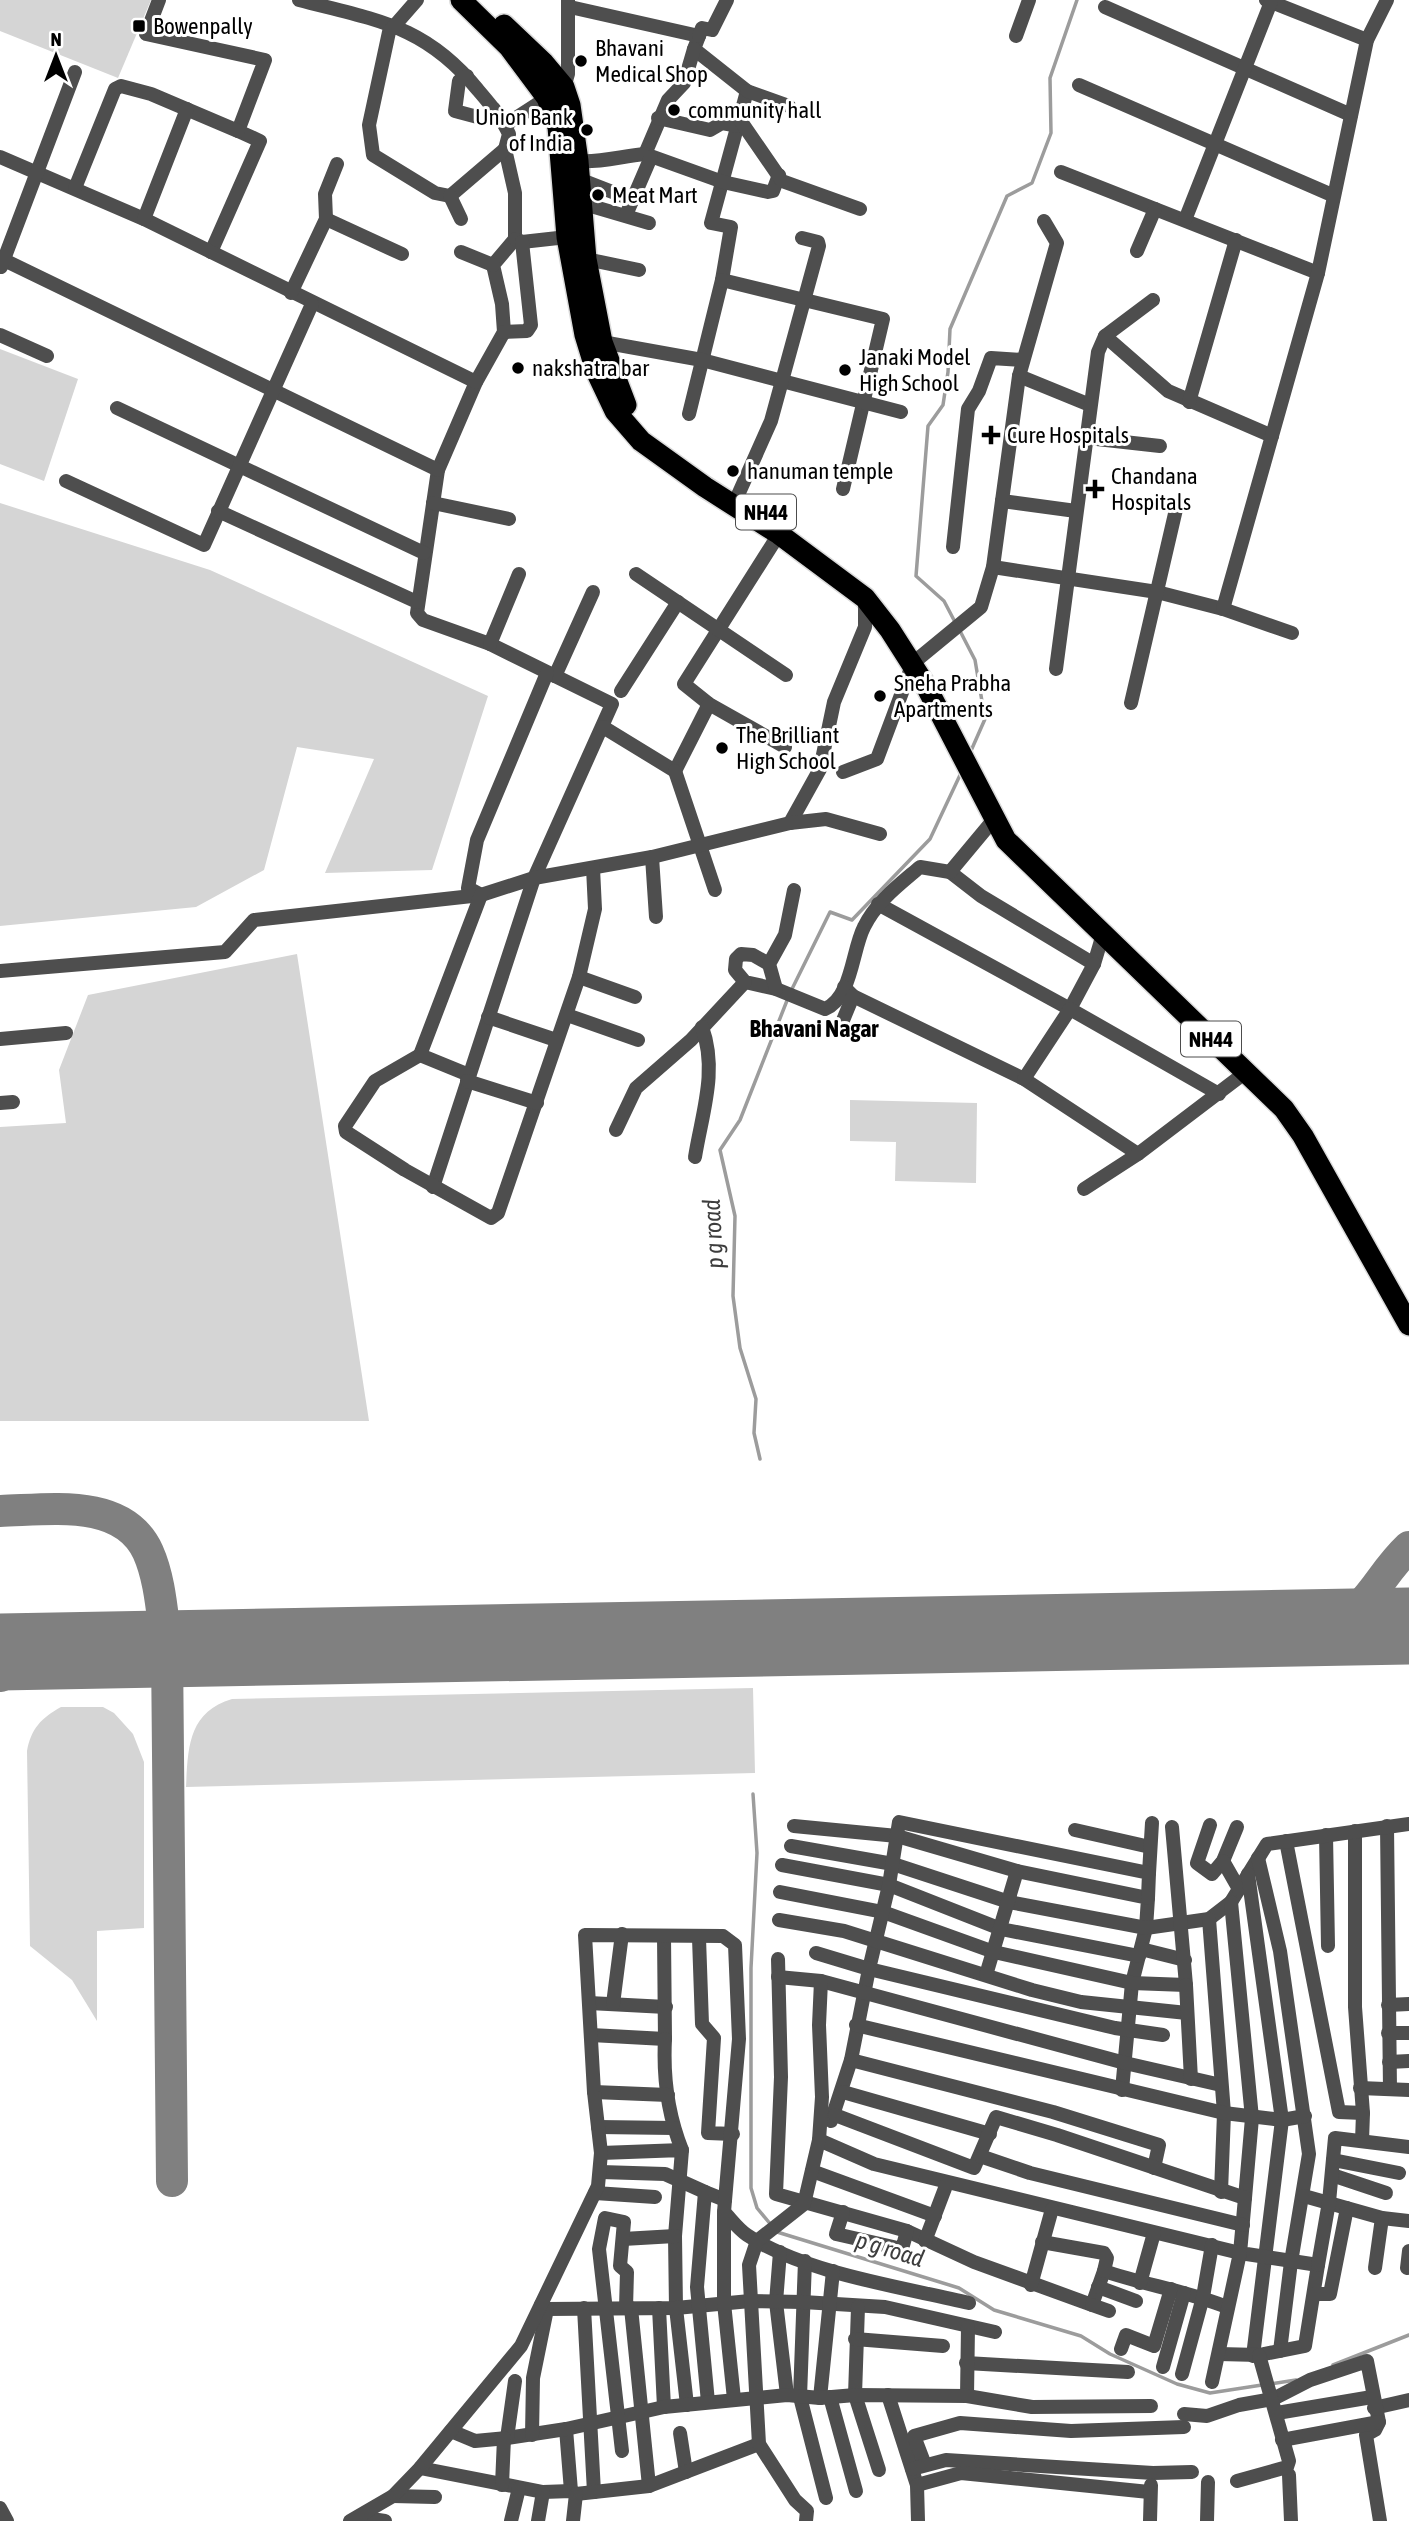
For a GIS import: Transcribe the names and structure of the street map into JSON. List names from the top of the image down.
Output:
{
  "streets": {
    "highway": ["NH44"]
  },
  "districts": ["Bhavani Nagar"],
  "water": ["p g road"],
  "places": {
    "transit": ["Bowenpally"],
    "other": [
      "Bhavani Medical Shop",
      "community hall",
      "Union Bank of India",
      "Meat Mart",
      "nakshatra bar",
      "Janaki Model High School",
      "hanuman temple",
      "Sneha Prabha Apartments",
      "The Brilliant High School"
    ],
    "health": ["Cure Hospitals", "Chandana Hospitals"]
  },
  "north": "top"
}
